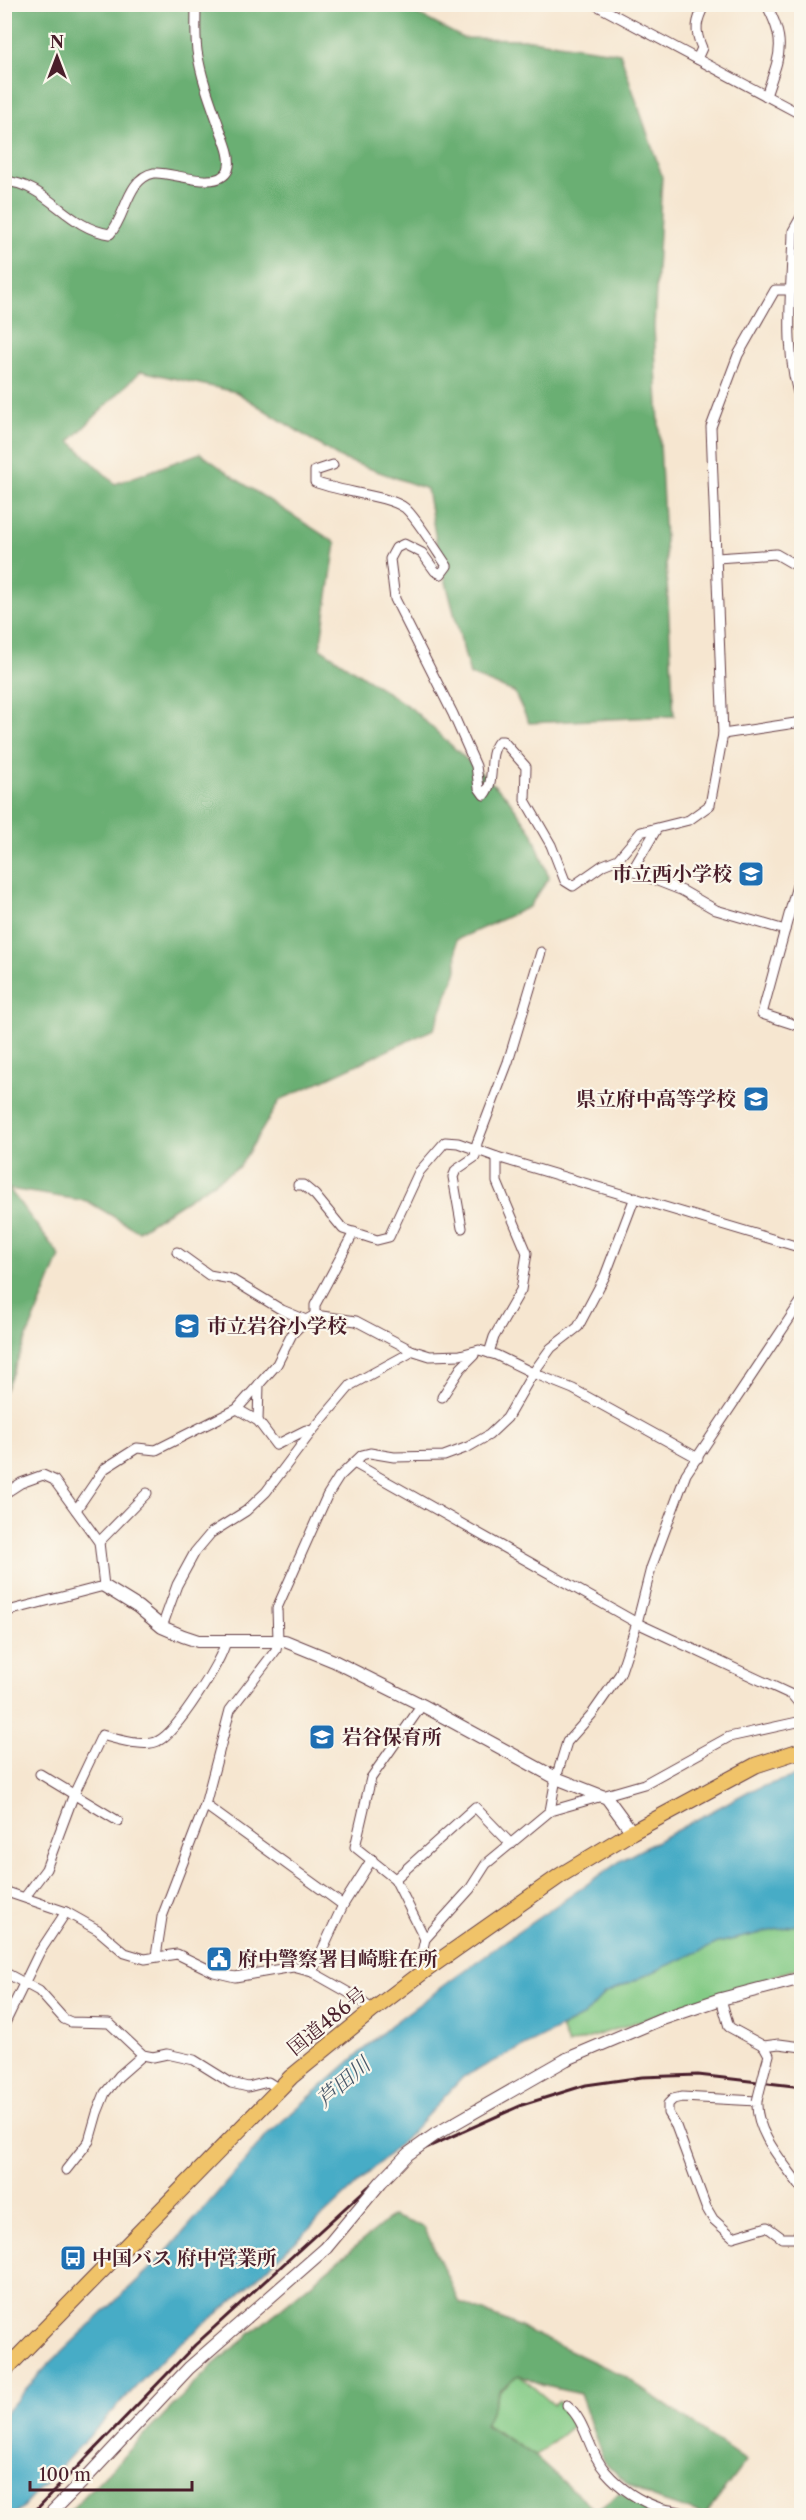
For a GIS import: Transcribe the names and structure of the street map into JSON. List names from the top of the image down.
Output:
{
  "streets": {
    "highway": ["国道486号"]
  },
  "water": ["芦田川"],
  "places": {
    "school or university": [
      "市立西小学校",
      "県立府中高等学校",
      "市立岩谷小学校",
      "岩谷保育所"
    ],
    "public building": ["府中警察署目崎駐在所"],
    "bus stop": ["中国バス 府中営業所"]
  },
  "scale_bar": "100 m",
  "north": "top"
}
